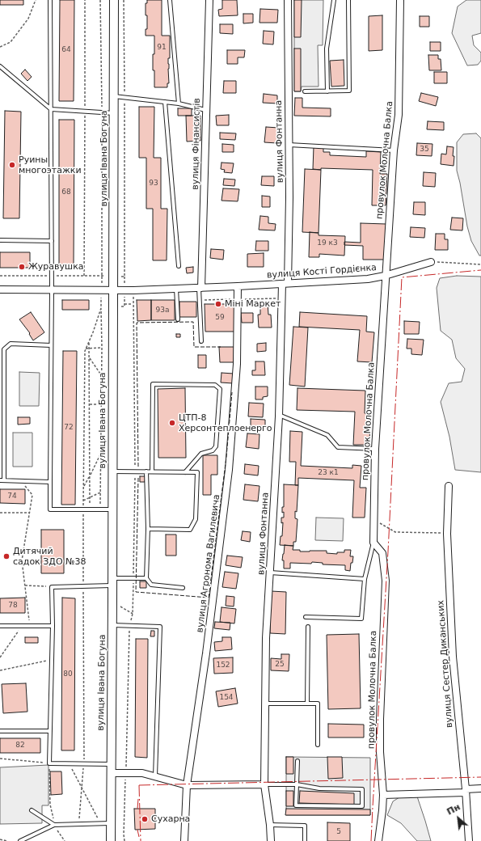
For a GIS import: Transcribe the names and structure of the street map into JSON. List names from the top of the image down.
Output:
{
  "streets": {
    "street": [
      "вулиця Фонтанна",
      "вулиця Фінансистів",
      "вулиця Івана Богуна",
      "провулок Молочна Балка",
      "вулиця Кості Гордієнка",
      "вулиця Агронома Вагилевича",
      "вулиця Сестер Диканських"
    ]
  },
  "crossings": [
    ["вулиця Фонтанна", "вулиця Кості Гордієнка"],
    ["вулиця Фінансистів", "вулиця Кості Гордієнка"],
    ["вулиця Івана Богуна", "вулиця Кості Гордієнка"],
    ["провулок Молочна Балка", "вулиця Кості Гордієнка"],
    ["вулиця Кості Гордієнка", "вулиця Агронома Вагилевича"]
  ],
  "places": [
    "Руины многоэтажки",
    "Журавушка",
    "Міні Маркет",
    "ЦТП-8 Херсонтеплоенерго",
    "Дитячий садок ЗДО №38",
    "Сухарна"
  ],
  "house_numbers": [
    "91",
    "64",
    "35",
    "93",
    "68",
    "19 к3",
    "93а",
    "59",
    "72",
    "23 к1",
    "74",
    "78",
    "25",
    "152",
    "80",
    "154",
    "82",
    "5"
  ],
  "north": "top left"
}
